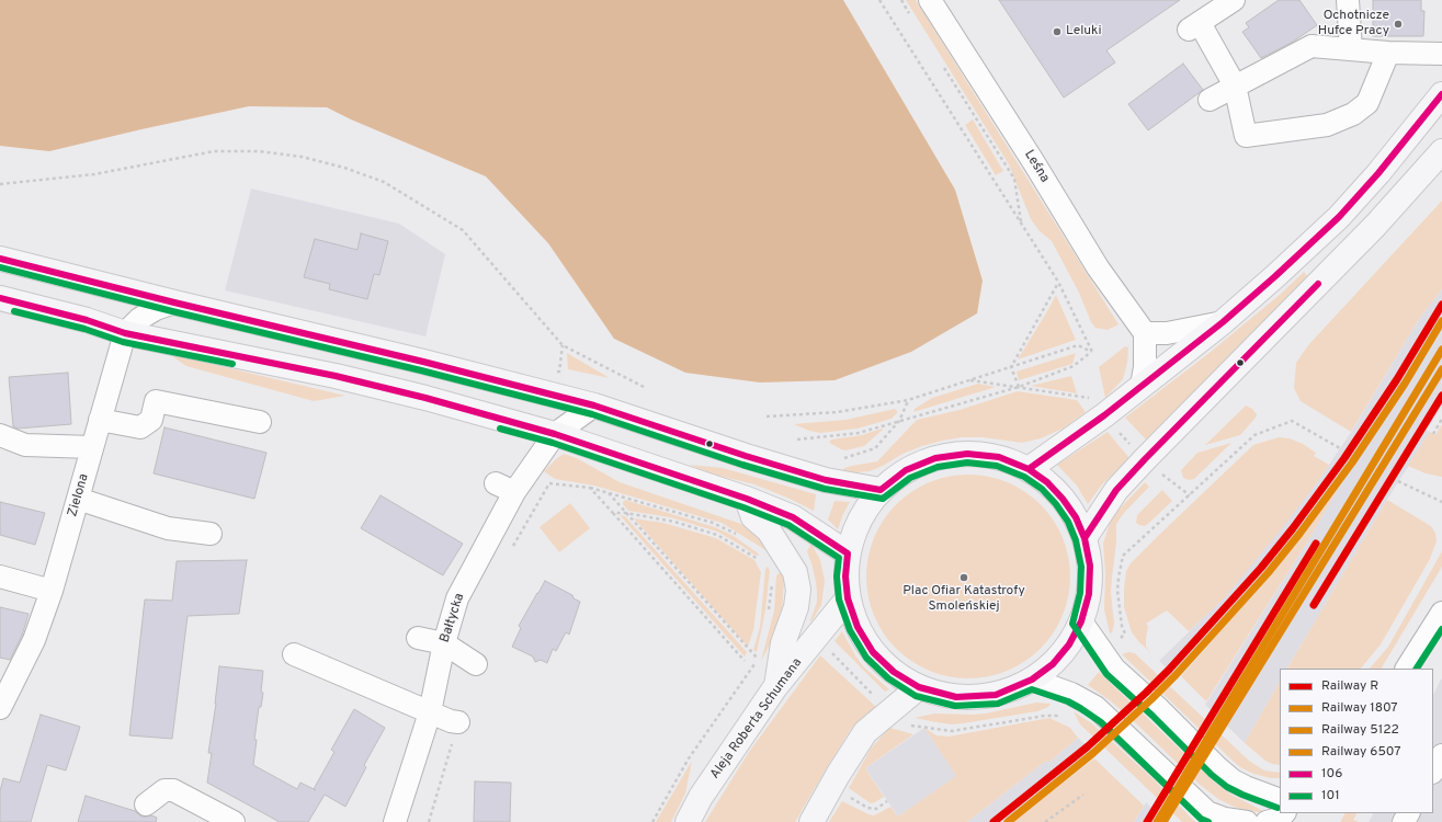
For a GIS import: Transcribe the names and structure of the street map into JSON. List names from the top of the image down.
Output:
{
  "streets": {
    "main road": ["Aleja Roberta Schumana"],
    "street": ["Leśna", "Zielona", "Bałtycka"]
  },
  "places": ["Ochotnicze Hufce Pracy", "Leluki", "Plac Ofiar Katastrofy Smoleńskiej"],
  "lines": [
    "transit line 106",
    "transit line 101",
    "rail line R",
    "rail line 1807",
    "rail line 5122",
    "rail line 6507"
  ],
  "legend": [
    "Railway R",
    "Railway 1807",
    "Railway 5122",
    "Railway 6507",
    "106",
    "101"
  ]
}
